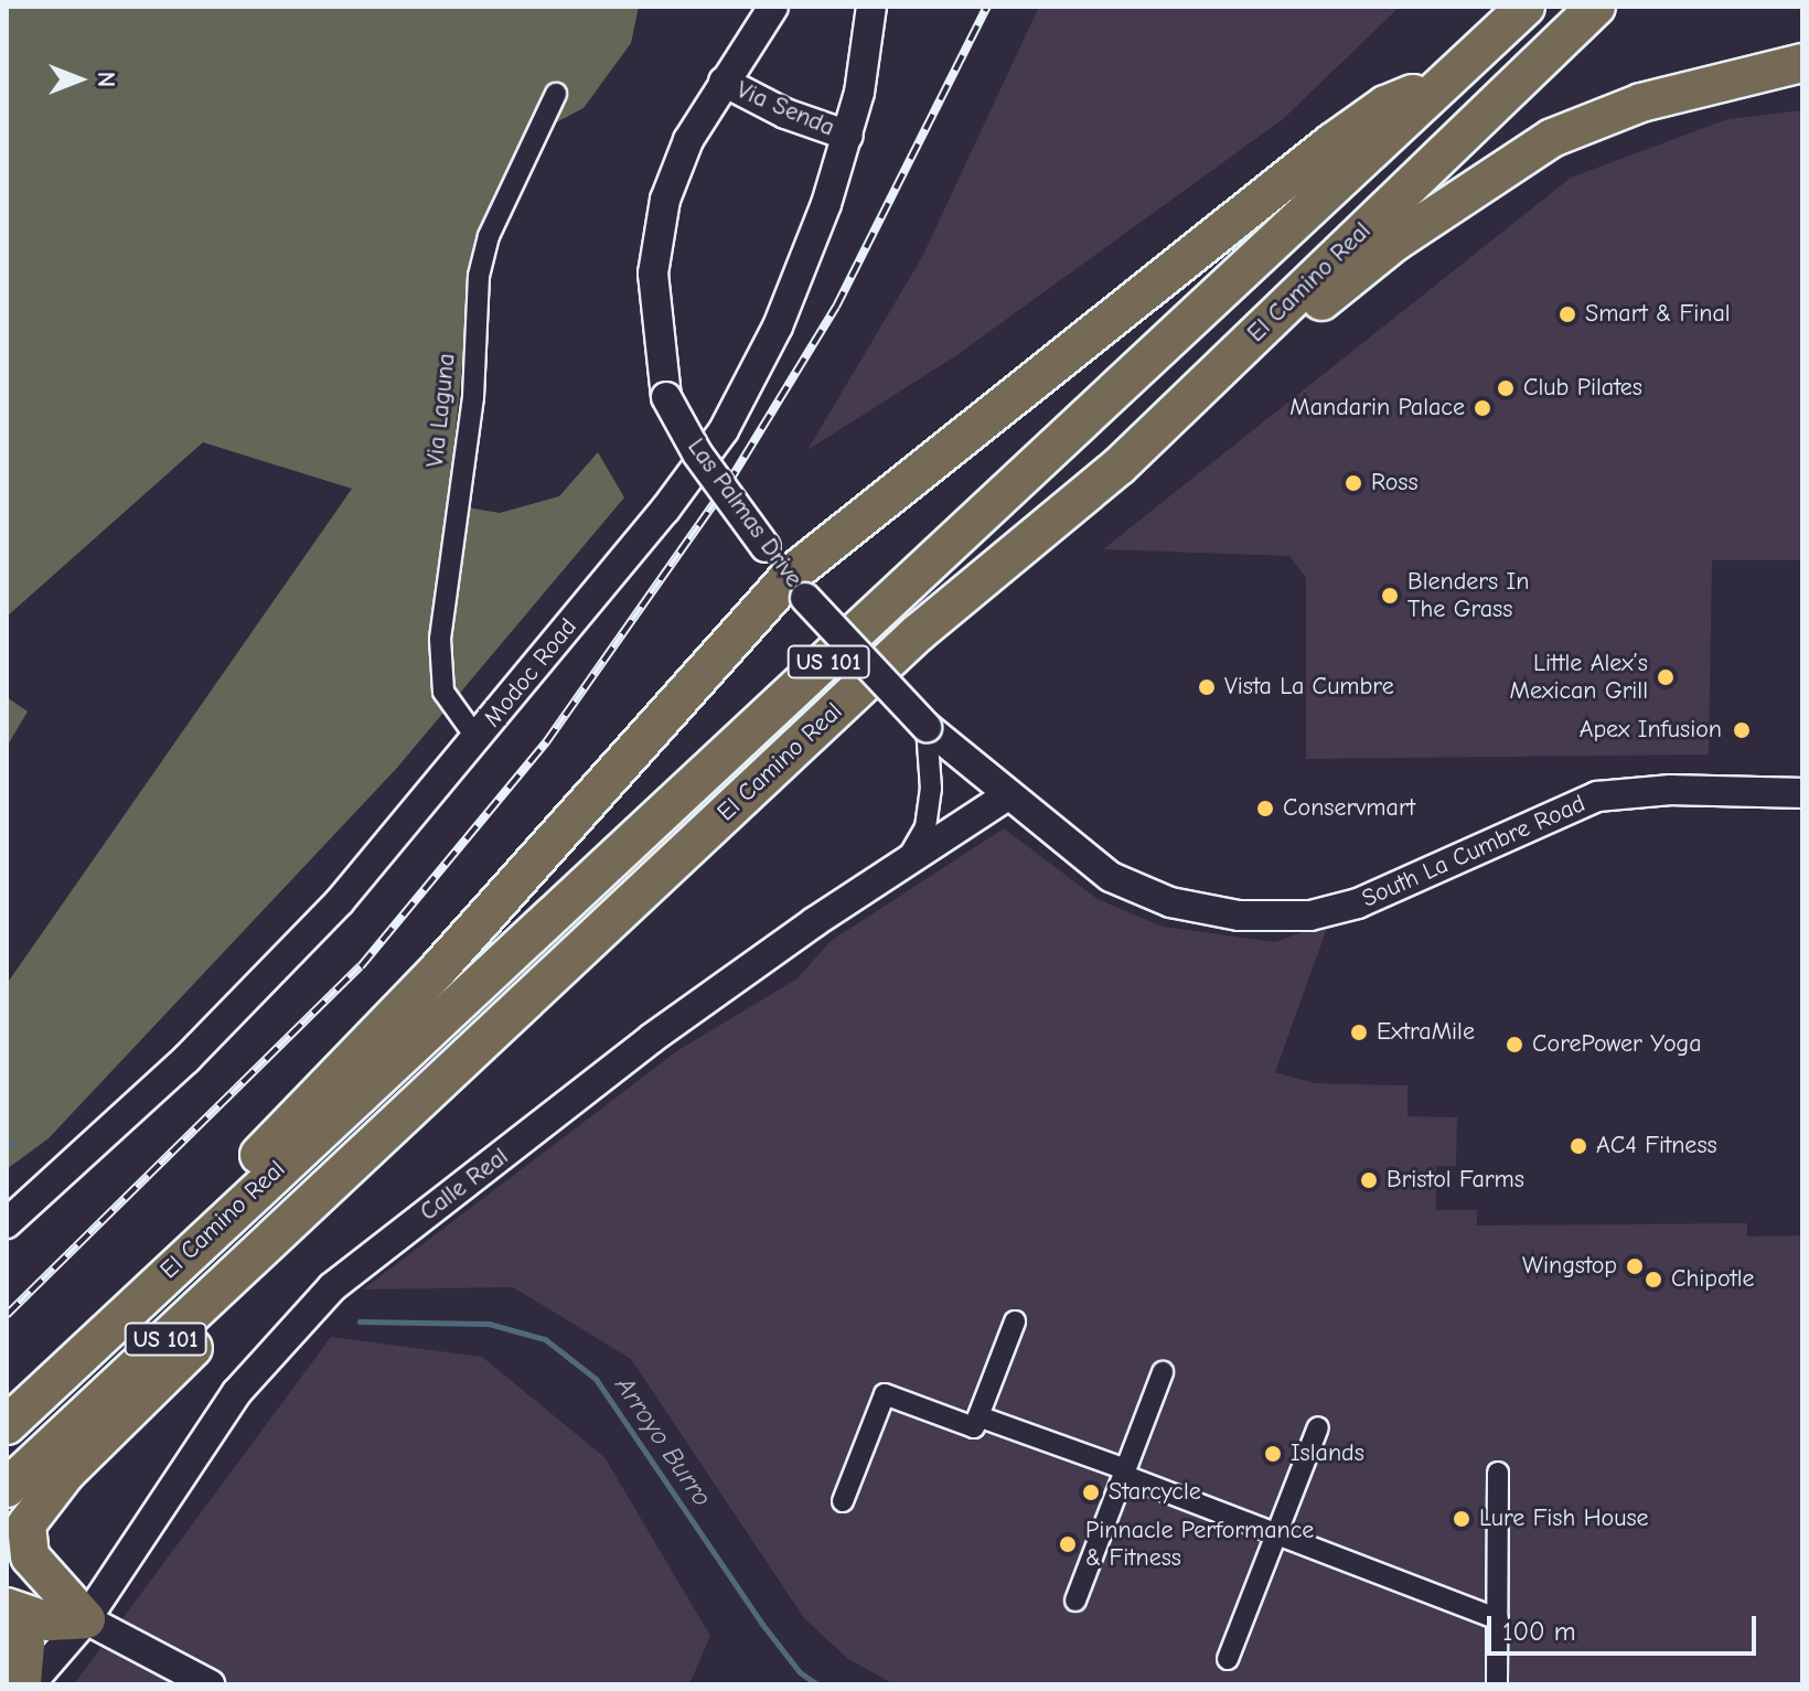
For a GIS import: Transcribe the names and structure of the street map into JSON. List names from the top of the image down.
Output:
{
  "streets": {
    "highway": ["El Camino Real", "US 101"],
    "street": [
      "Via Senda",
      "Via Laguna",
      "Las Palmas Drive",
      "Modoc Road",
      "South La Cumbre Road",
      "Calle Real"
    ]
  },
  "crossings": [
    ["Via Senda", "Las Palmas Drive"],
    ["Via Senda", "Modoc Road"],
    ["Via Laguna", "Modoc Road"],
    ["Las Palmas Drive", "South La Cumbre Road"],
    ["South La Cumbre Road", "Calle Real"]
  ],
  "water": ["Arroyo Burro"],
  "places": [
    "Smart & Final",
    "Club Pilates",
    "Mandarin Palace",
    "Ross",
    "Blenders In The Grass",
    "Little Alex’s Mexican Grill",
    "Vista La Cumbre",
    "Apex Infusion",
    "Conservmart",
    "ExtraMile",
    "CorePower Yoga",
    "AC4 Fitness",
    "Bristol Farms",
    "Wingstop",
    "Chipotle",
    "Islands",
    "Starcycle",
    "Lure Fish House",
    "Pinnacle Performance & Fitness"
  ],
  "scale_bar": "100 m",
  "north": "right"
}
